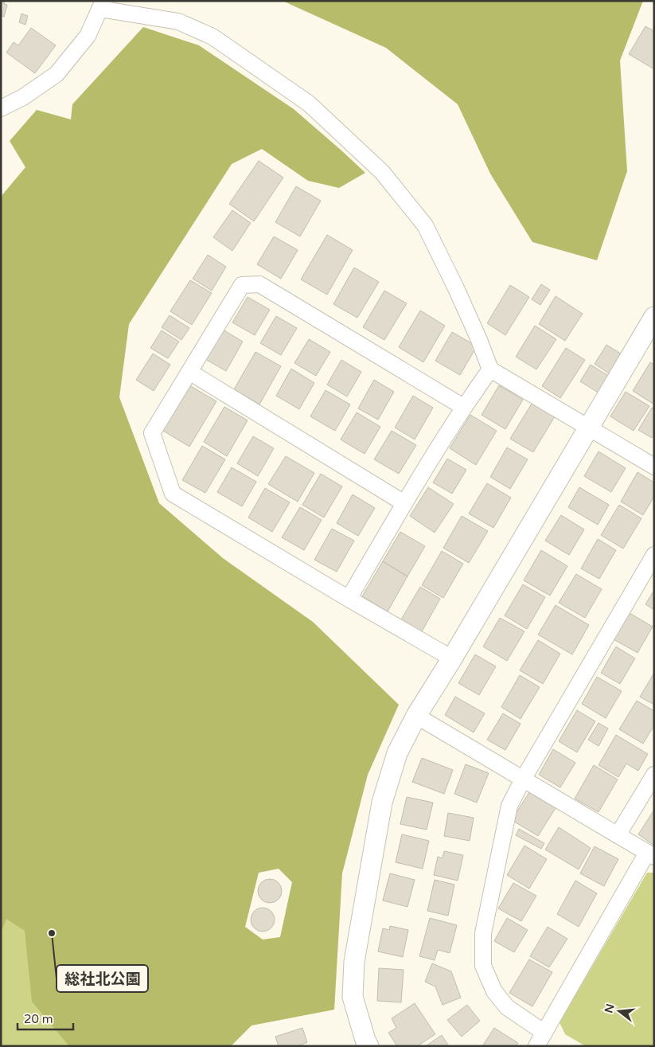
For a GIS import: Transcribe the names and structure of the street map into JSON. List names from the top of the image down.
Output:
{
  "places": ["総社北公園"],
  "scale_bar": "20 m",
  "north": "left"
}
